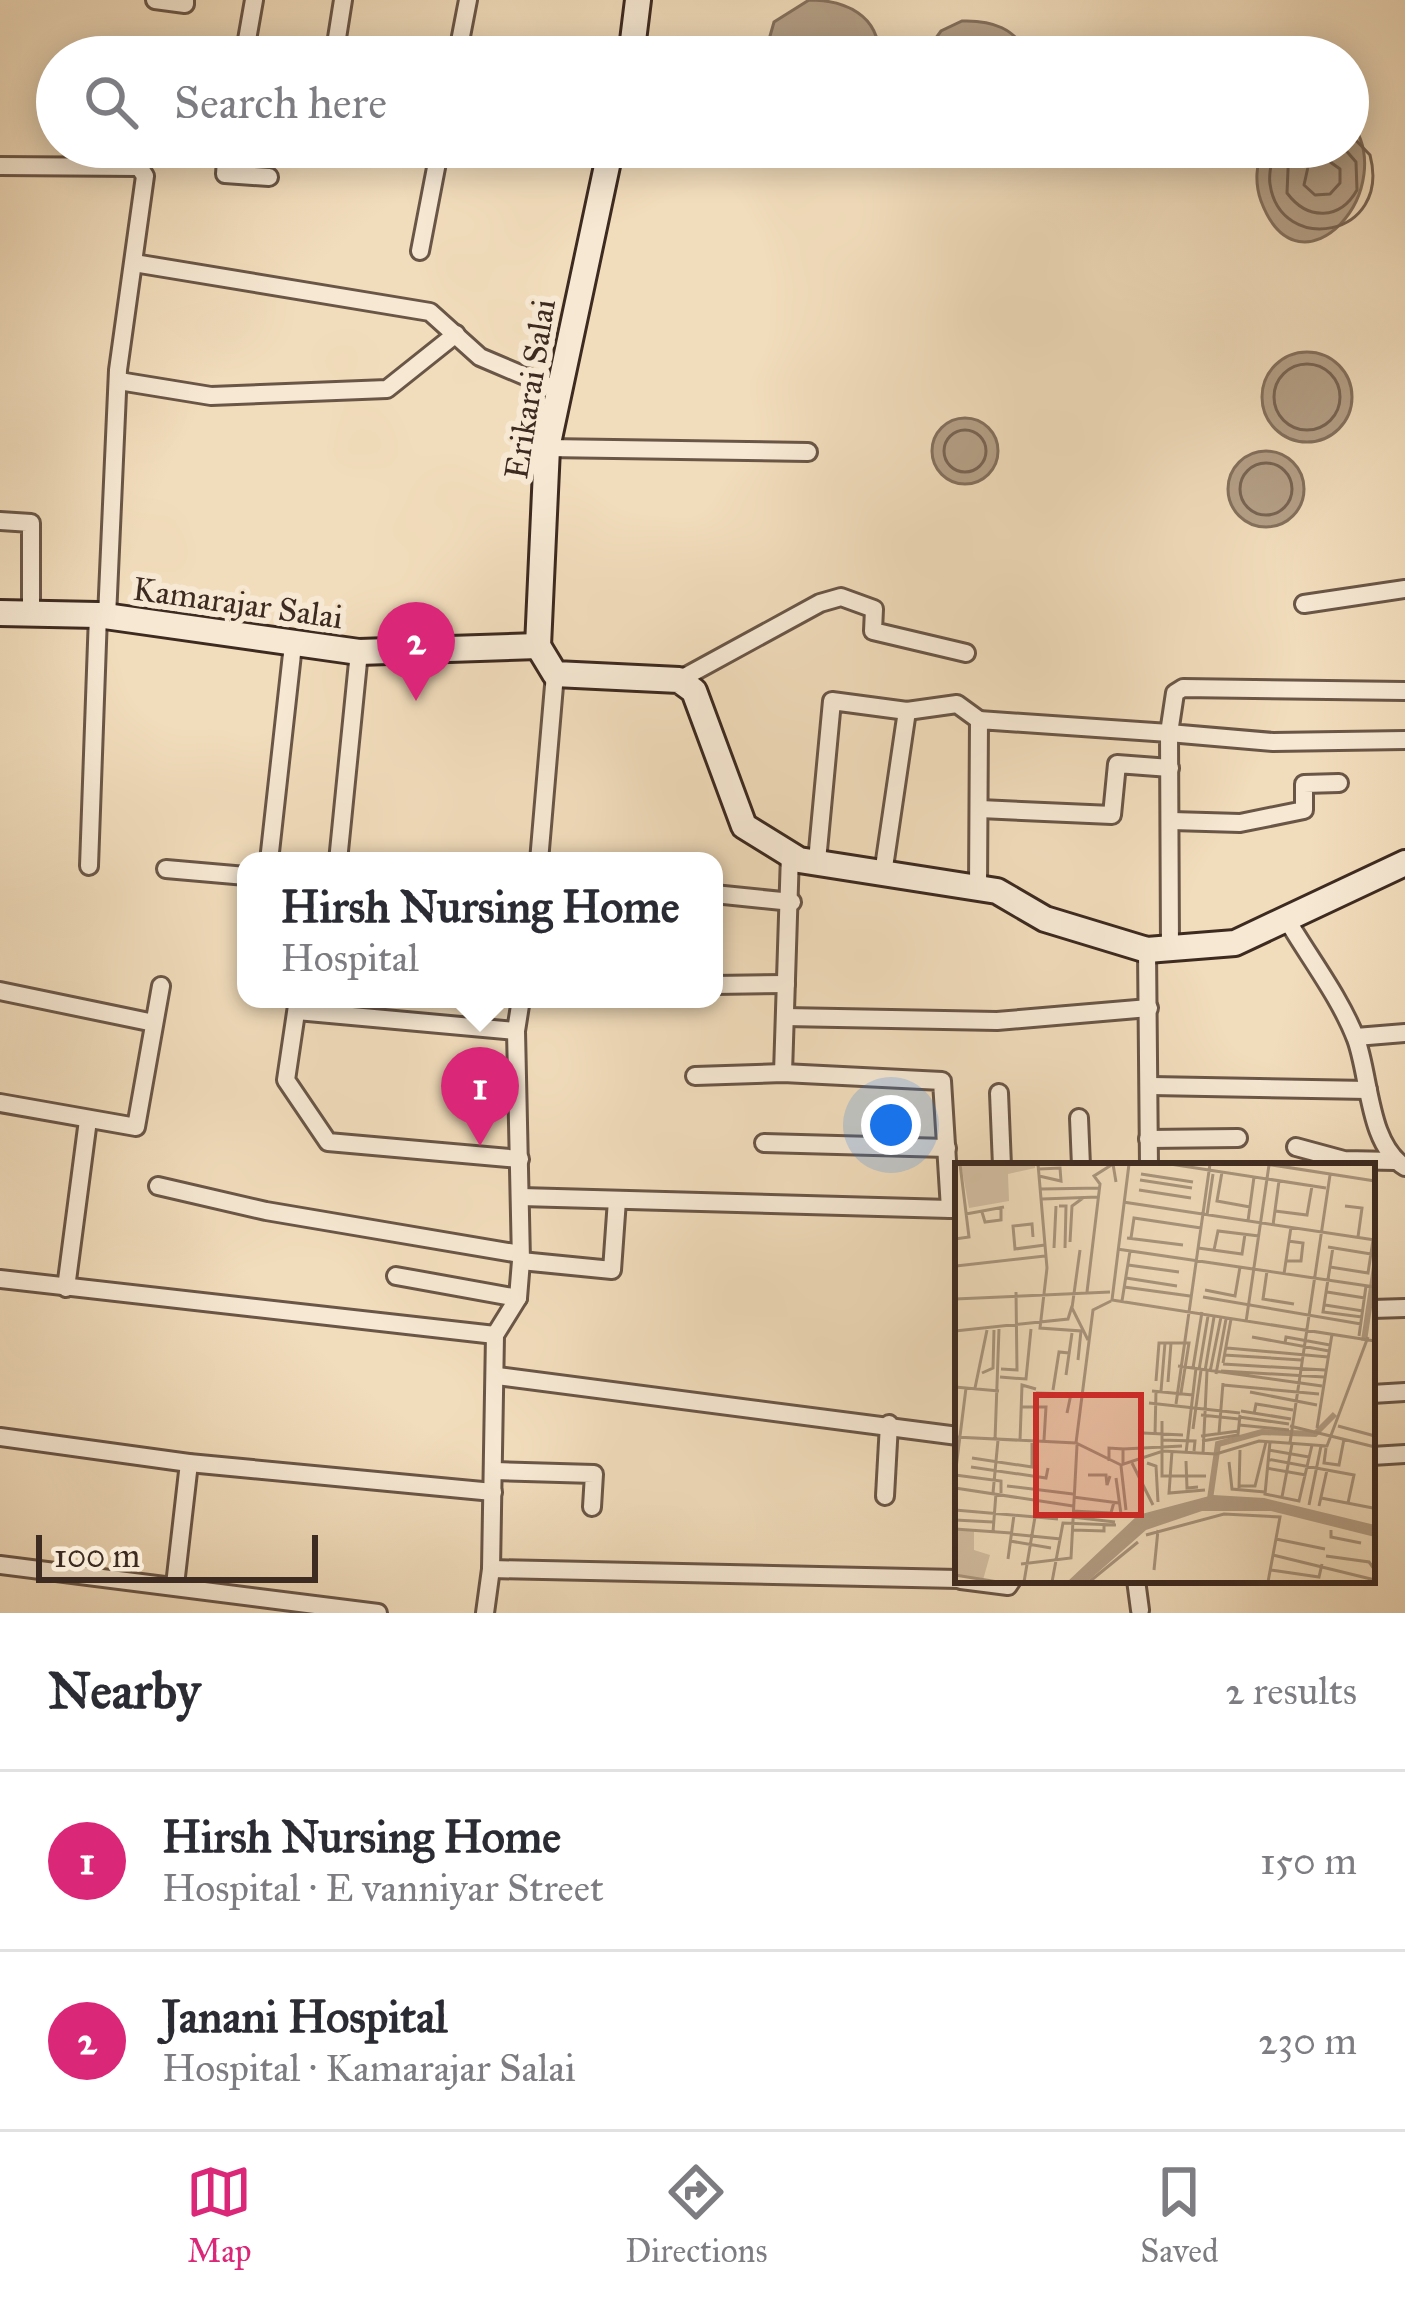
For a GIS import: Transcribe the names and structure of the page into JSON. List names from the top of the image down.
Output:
{
  "streets": {
    "main road": ["Erikarai Salai", "Kamarajar Salai"]
  },
  "crossings": [
    ["Erikarai Salai", "Kamarajar Salai"]
  ],
  "scale_bar": "100 m",
  "page": {
    "search": "Search here",
    "pins": ["2", "1"],
    "popup": ["Hirsh Nursing Home", "Hospital"],
    "scale": "100 m",
    "heading": ["Nearby", "2 results"],
    "list": [
      {
        "mark": "1",
        "name": "Hirsh Nursing Home",
        "note": "Hospital · E vanniyar Street",
        "value": "150 m"
      },
      {
        "mark": "2",
        "name": "Janani Hospital",
        "note": "Hospital · Kamarajar Salai",
        "value": "230 m"
      }
    ],
    "nav": ["Map", "Directions", "Saved"]
  }
}
